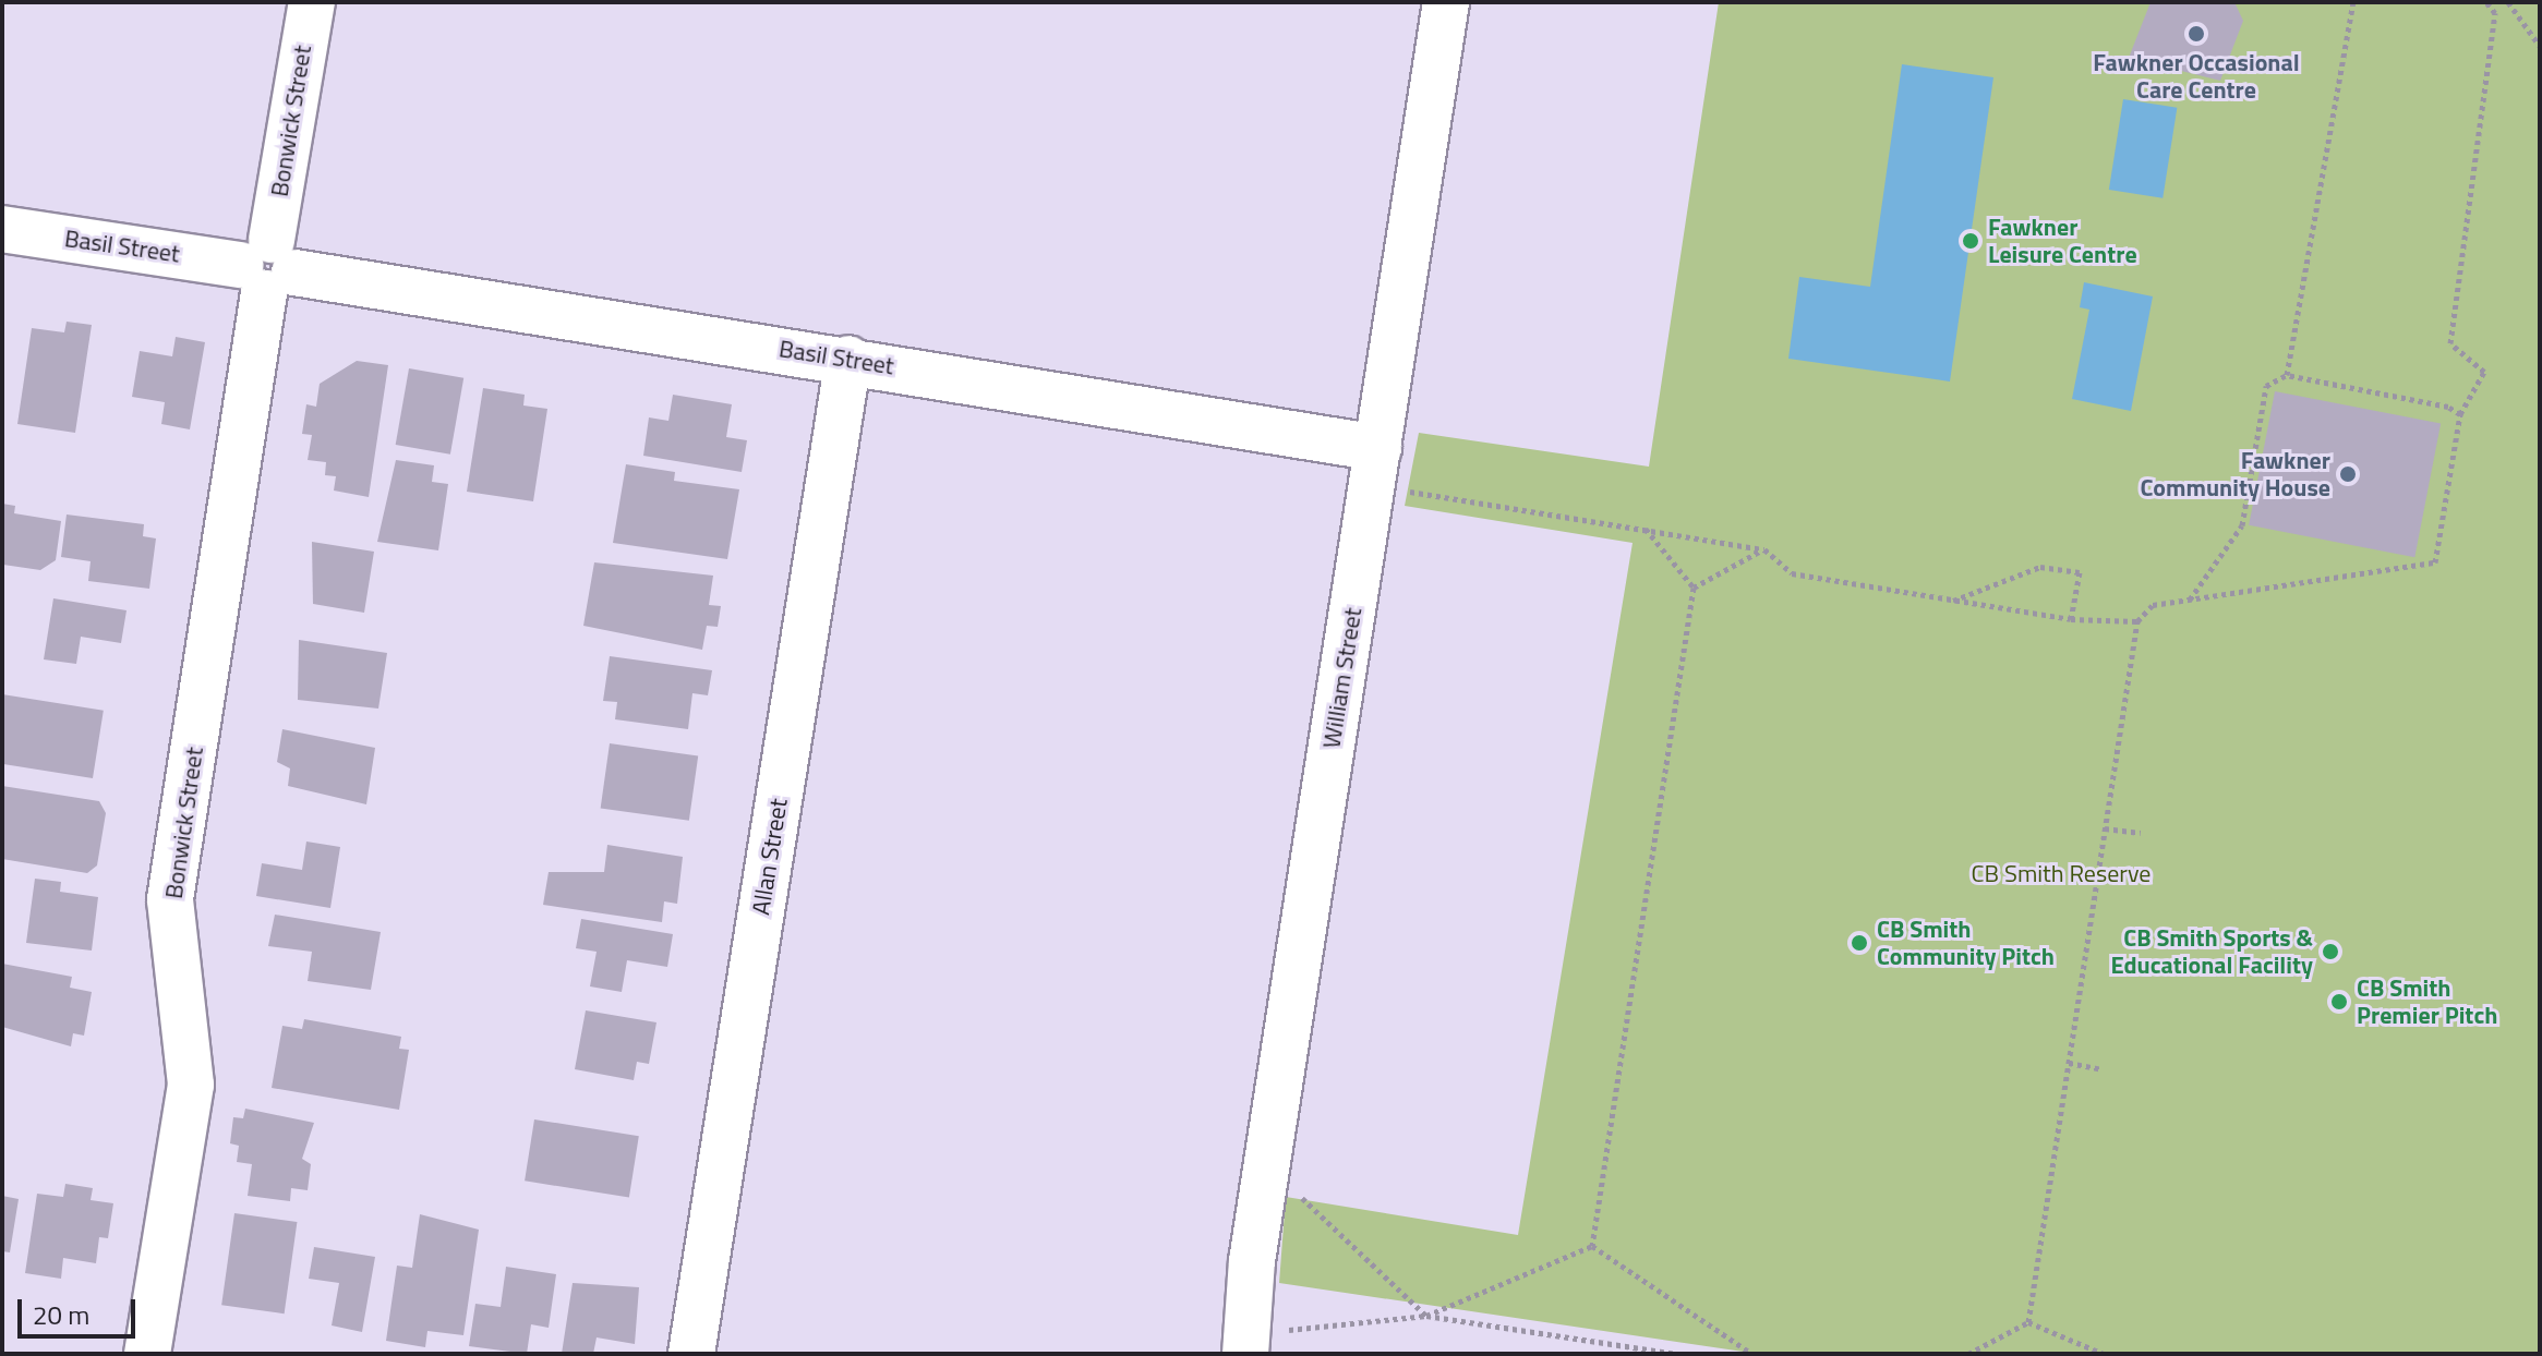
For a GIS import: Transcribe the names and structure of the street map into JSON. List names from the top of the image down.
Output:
{
  "streets": {
    "street": [
      "Bonwick Street",
      "Basil Street",
      "William Street",
      "Allan Street"
    ]
  },
  "crossings": [
    ["Bonwick Street", "Basil Street"],
    ["Basil Street", "William Street"],
    ["Basil Street", "Allan Street"]
  ],
  "parks": ["CB Smith Reserve"],
  "places": [
    "Fawkner Occasional Care Centre",
    "Fawkner Leisure Centre",
    "Fawkner Community House",
    "CB Smith Community Pitch",
    "CB Smith Sports & Educational Facility",
    "CB Smith Premier Pitch"
  ],
  "scale_bar": "20 m"
}
